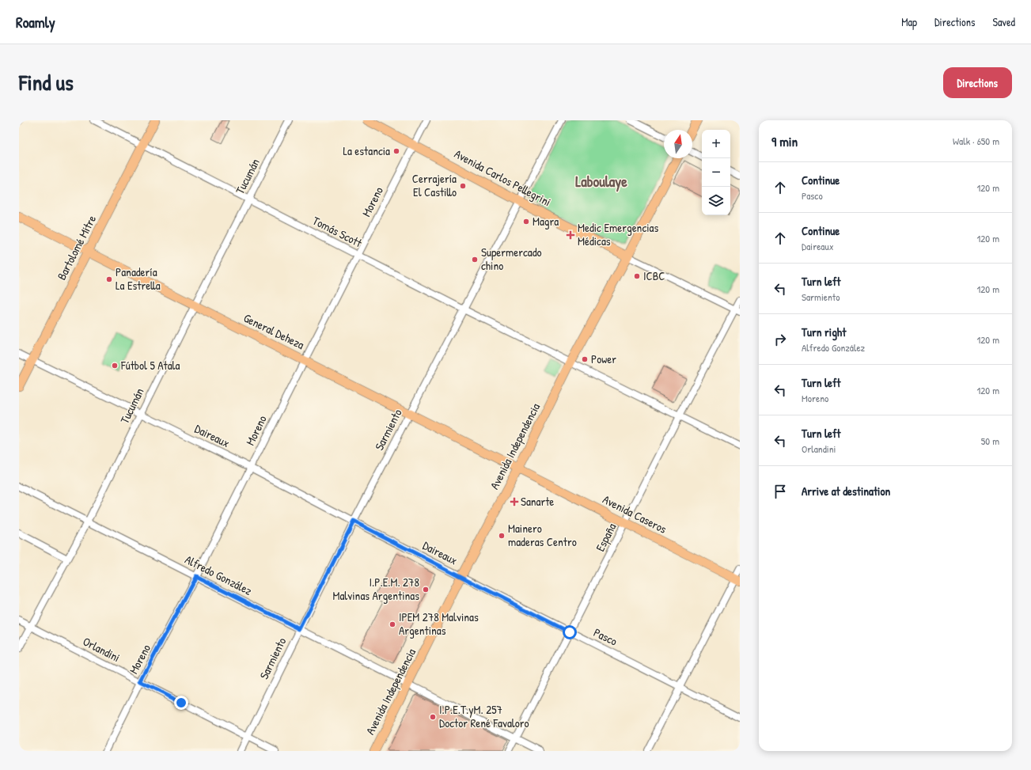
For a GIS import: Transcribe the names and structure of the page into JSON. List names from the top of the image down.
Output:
{
  "streets": {
    "main road": [
      "Avenida Carlos Pellegrini",
      "Bartolomé Mitre",
      "General Deheza",
      "Avenida Independencia",
      "Avenida Caseros"
    ],
    "street": [
      "Tucumán",
      "Moreno",
      "Tomás Scott",
      "Sarmiento",
      "Daireaux",
      "España",
      "Alfredo González",
      "Pasco",
      "Orlandini"
    ]
  },
  "crossings": [
    ["Tucumán", "Tomás Scott"],
    ["Tucumán", "General Deheza"],
    ["Tucumán", "Daireaux"],
    ["Tucumán", "Alfredo González"],
    ["Tucumán", "Orlandini"],
    ["Avenida Carlos Pellegrini", "Moreno"],
    ["Avenida Carlos Pellegrini", "Sarmiento"],
    ["Avenida Carlos Pellegrini", "Avenida Independencia"],
    ["Moreno", "Tomás Scott"],
    ["Moreno", "General Deheza"],
    ["Moreno", "Daireaux"],
    ["Moreno", "Alfredo González"],
    ["Moreno", "Orlandini"],
    ["Tomás Scott", "Bartolomé Mitre"],
    ["Tomás Scott", "Sarmiento"],
    ["Tomás Scott", "Avenida Independencia"],
    ["Tomás Scott", "España"],
    ["Bartolomé Mitre", "General Deheza"],
    ["Bartolomé Mitre", "Daireaux"],
    ["General Deheza", "Sarmiento"],
    ["General Deheza", "Avenida Independencia"],
    ["General Deheza", "Avenida Caseros"],
    ["Sarmiento", "Daireaux"],
    ["Sarmiento", "Alfredo González"],
    ["Sarmiento", "Orlandini"],
    ["Daireaux", "Avenida Independencia"],
    ["Daireaux", "Pasco"],
    ["Avenida Independencia", "Avenida Caseros"],
    ["Avenida Independencia", "Alfredo González"],
    ["Avenida Independencia", "Pasco"],
    ["Avenida Caseros", "España"],
    ["España", "Alfredo González"],
    ["España", "Pasco"]
  ],
  "districts": ["Laboulaye"],
  "places": {
    "other": [
      "La estancia",
      "Cerrajería El Castillo",
      "Magra",
      "Supermercado chino",
      "ICBC",
      "Panadería La Estrella",
      "Power",
      "Fútbol 5 Atala",
      "Mainero maderas Centro",
      "I.P.E.M. 278 Malvinas Argentinas",
      "IPEM 278 Malvinas Argentinas",
      "I.P.E.T.yM. 257 Doctor René Favaloro"
    ],
    "health": ["Medic Emergencias Médicas", "Sanarte"]
  },
  "north": "top",
  "page": {
    "header": "Roamly",
    "nav": ["Map", "Directions", "Saved"],
    "title": "Find us",
    "buttons": "Directions",
    "heading": ["9 min", "Walk · 650 m"],
    "map_buttons": ["+", "−"],
    "list": [
      ["Continue", "Pasco", "120 m"],
      ["Continue", "Daireaux", "120 m"],
      ["Turn left", "Sarmiento", "120 m"],
      ["Turn right", "Alfredo González", "120 m"],
      ["Turn left", "Moreno", "120 m"],
      ["Turn left", "Orlandini", "50 m"],
      "Arrive at destination"
    ]
  }
}
